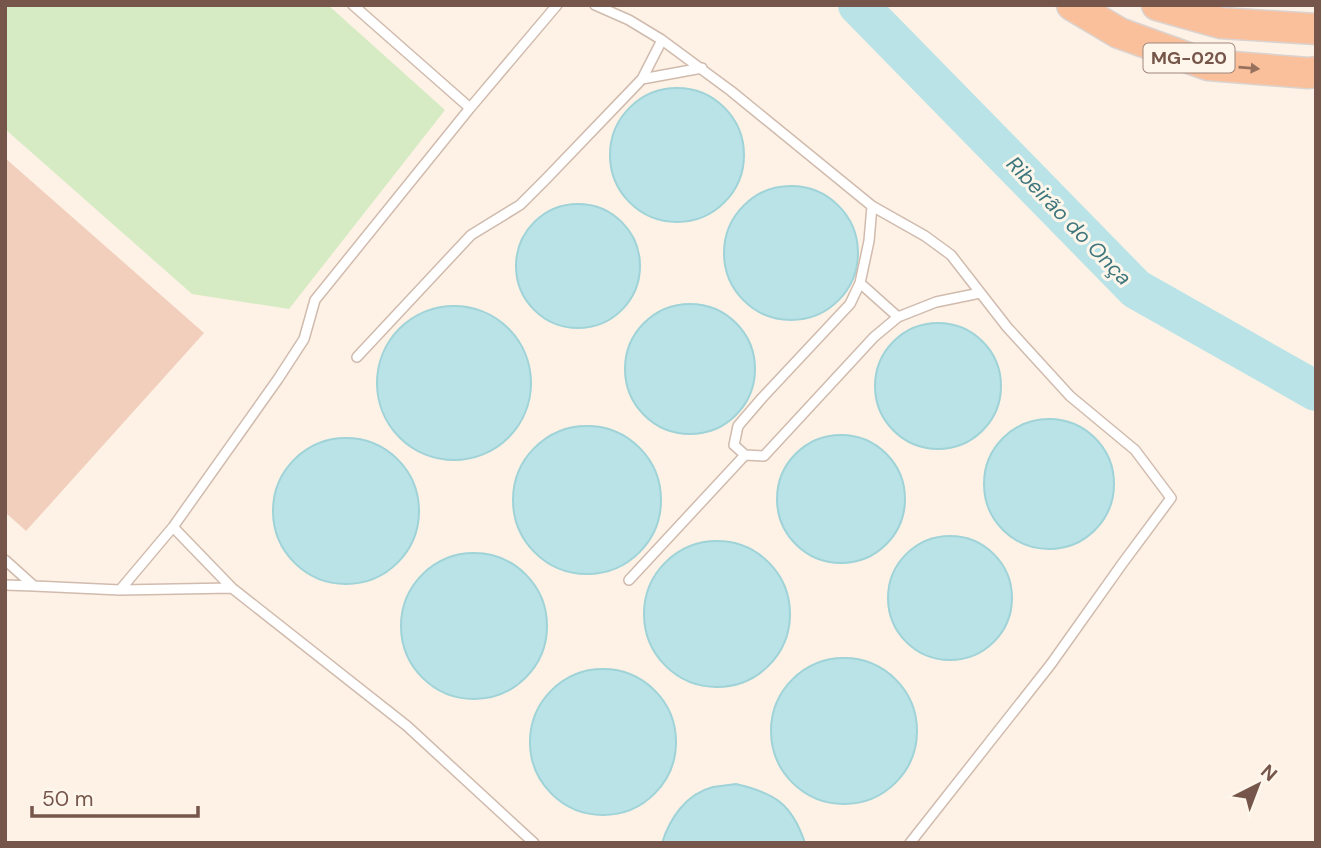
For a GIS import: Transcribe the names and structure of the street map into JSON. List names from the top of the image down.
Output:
{
  "streets": {
    "highway": ["MG-020"]
  },
  "water": ["Ribeirão do Onça"],
  "scale_bar": "50 m",
  "north": "top right"
}
